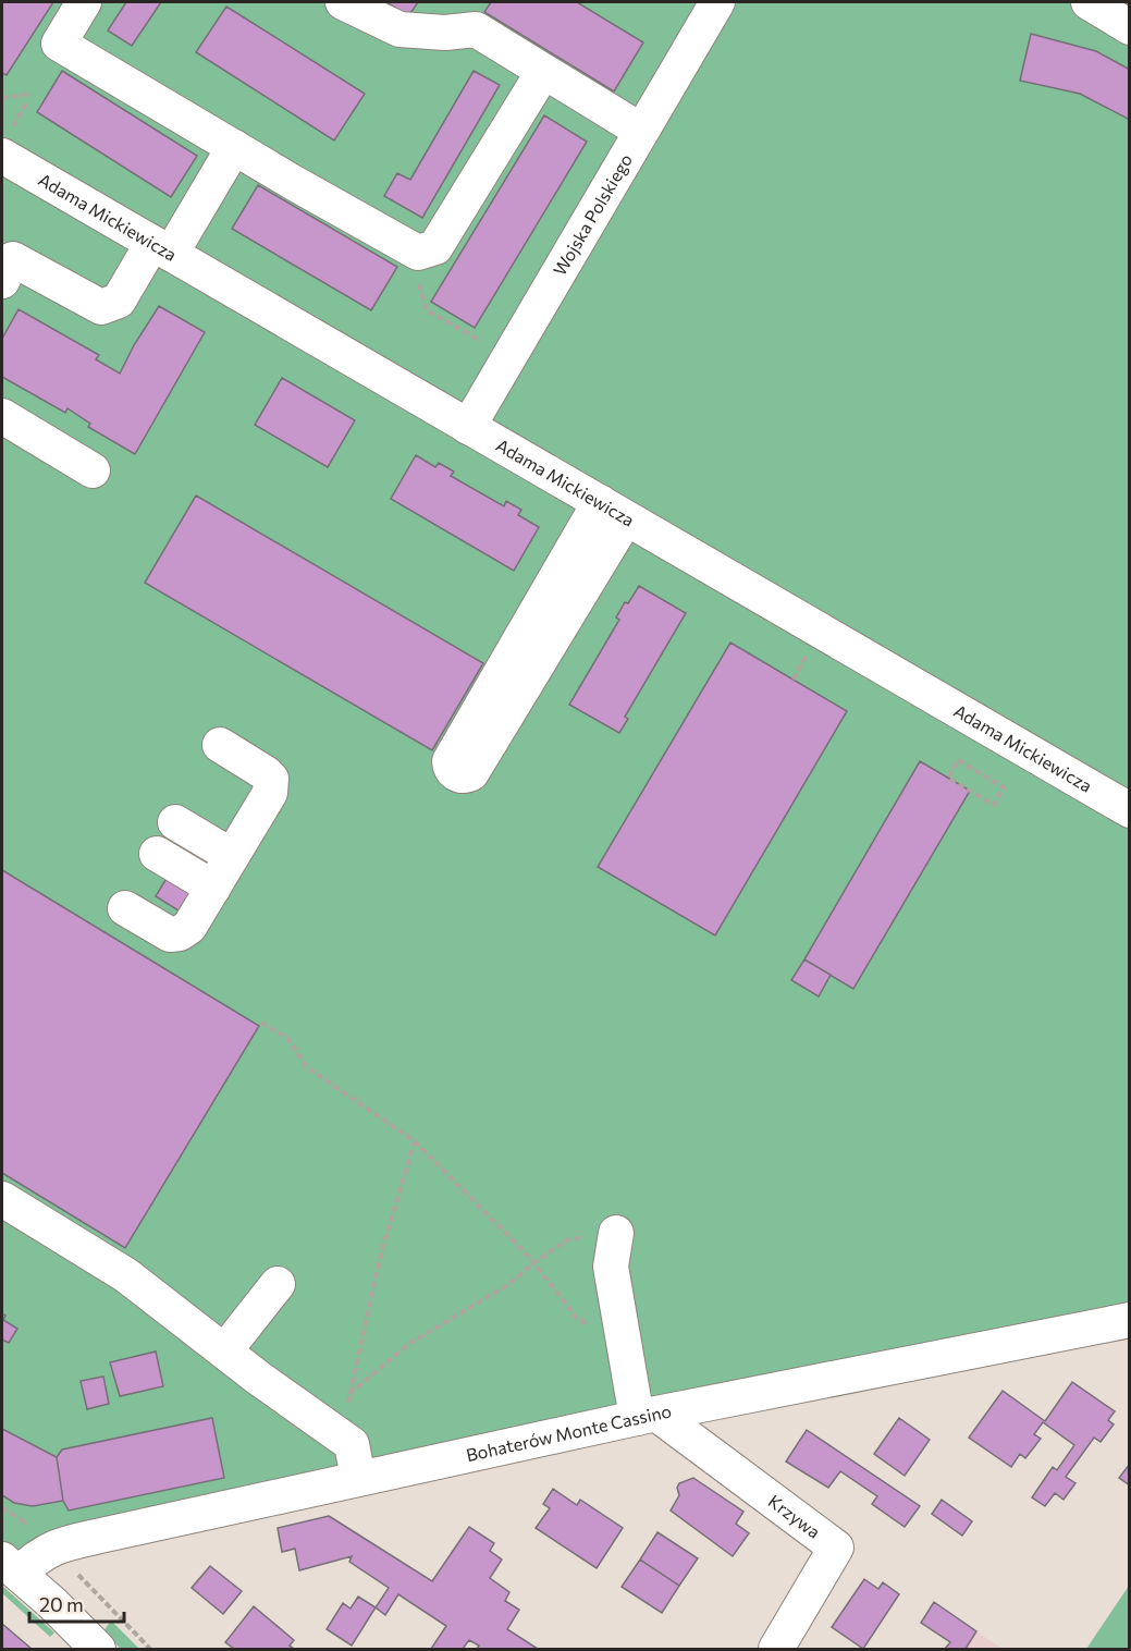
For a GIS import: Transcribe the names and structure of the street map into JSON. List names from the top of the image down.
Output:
{
  "streets": {
    "street": [
      "Wojska Polskiego",
      "Adama Mickiewicza",
      "Bohaterów Monte Cassino",
      "Krzywa"
    ]
  },
  "crossings": [
    ["Wojska Polskiego", "Adama Mickiewicza"],
    ["Bohaterów Monte Cassino", "Krzywa"]
  ],
  "scale_bar": "20 m"
}
